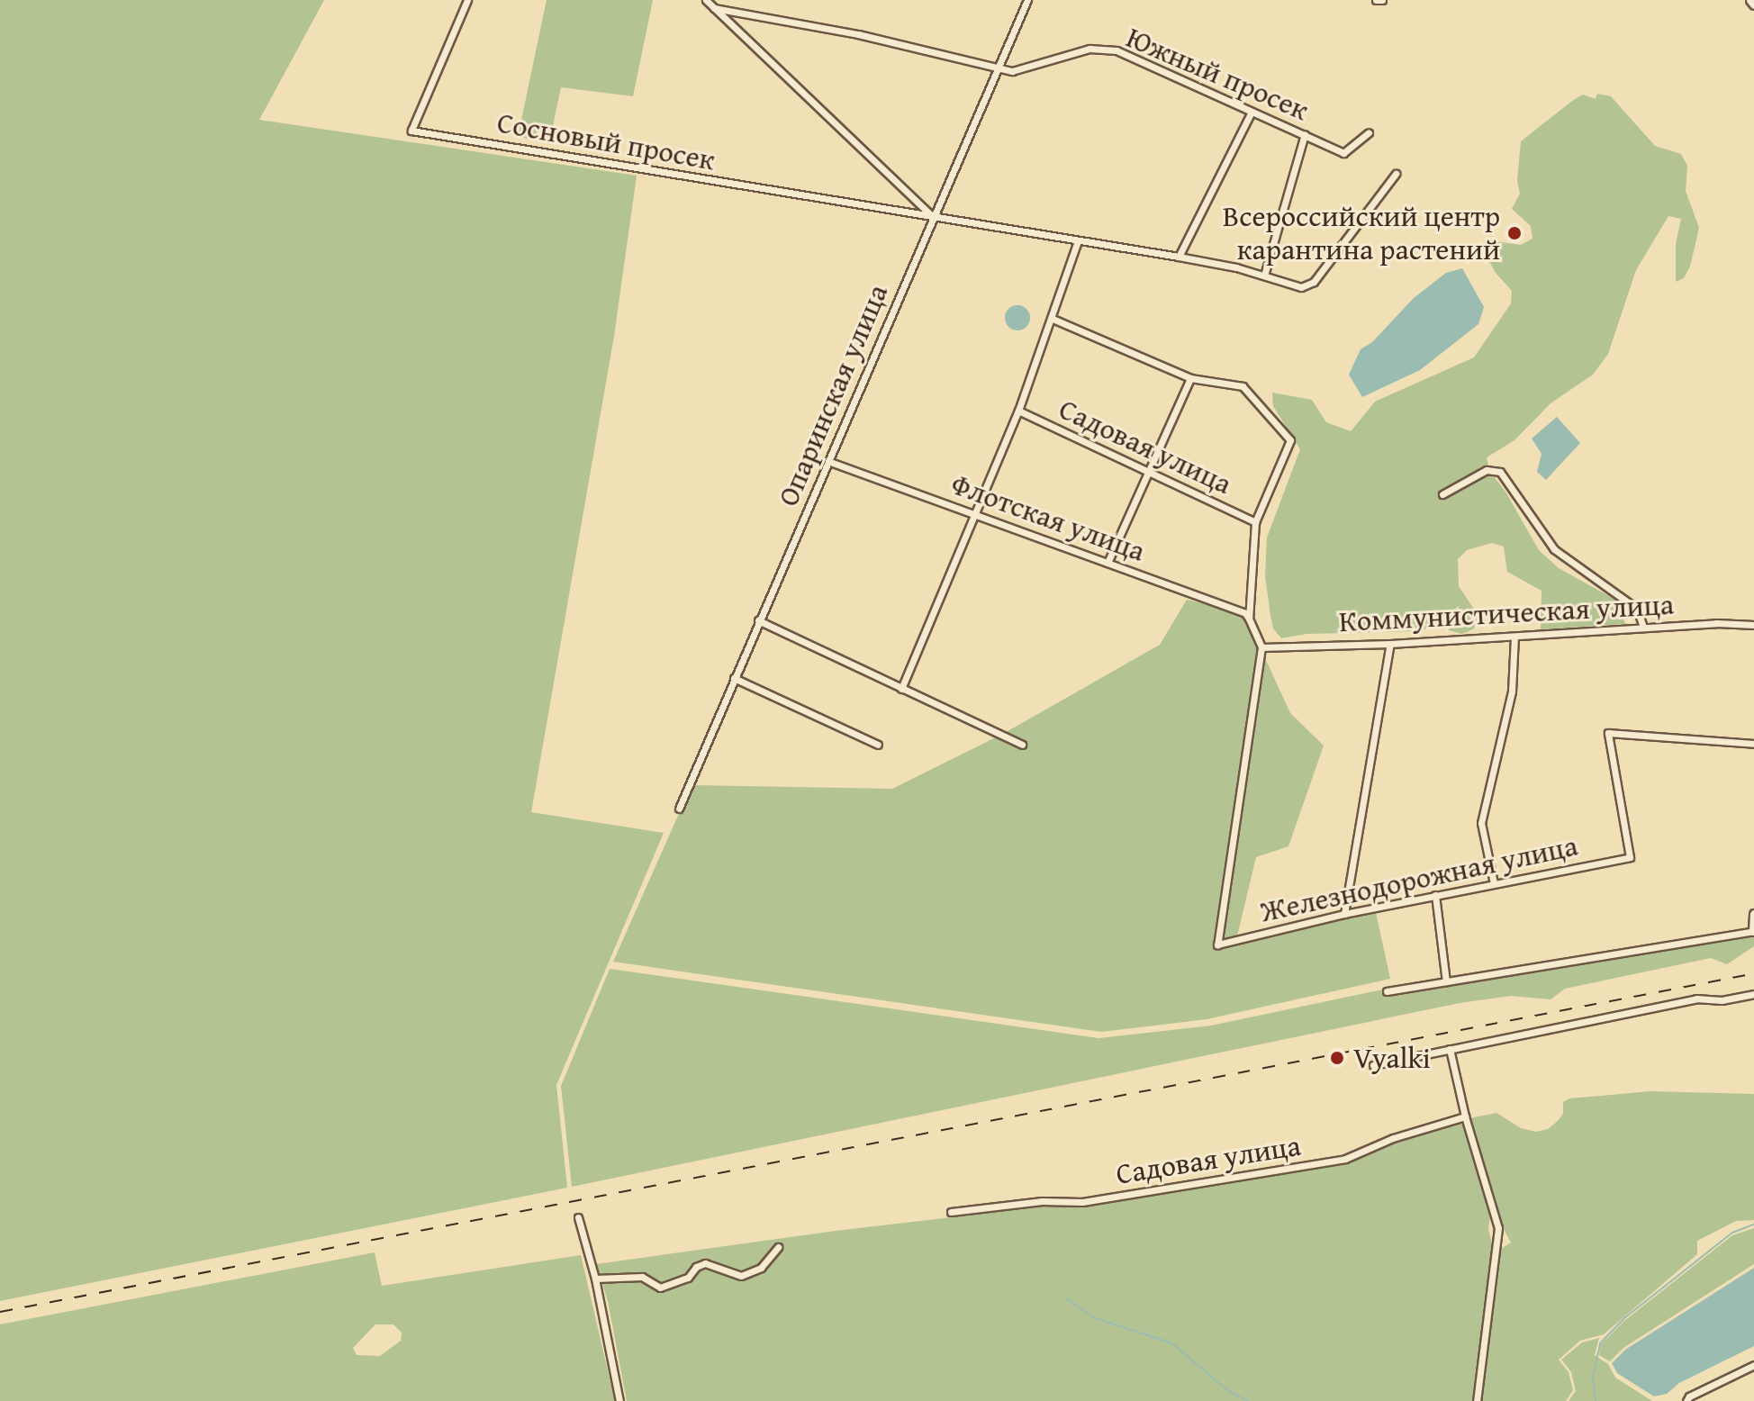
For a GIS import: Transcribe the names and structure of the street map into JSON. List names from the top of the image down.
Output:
{
  "streets": {
    "street": [
      "Южный просек",
      "Сосновый просек",
      "Опаринская улица",
      "Садовая улица",
      "Флотская улица",
      "Коммунистическая улица",
      "Железнодорожная улица"
    ]
  },
  "crossings": [
    ["Южный просек", "Опаринская улица"],
    ["Сосновый просек", "Опаринская улица"],
    ["Опаринская улица", "Флотская улица"],
    ["Коммунистическая улица", "Железнодорожная улица"]
  ],
  "places": ["Всероссийский центр карантина растений", "Vyalki"]
}
